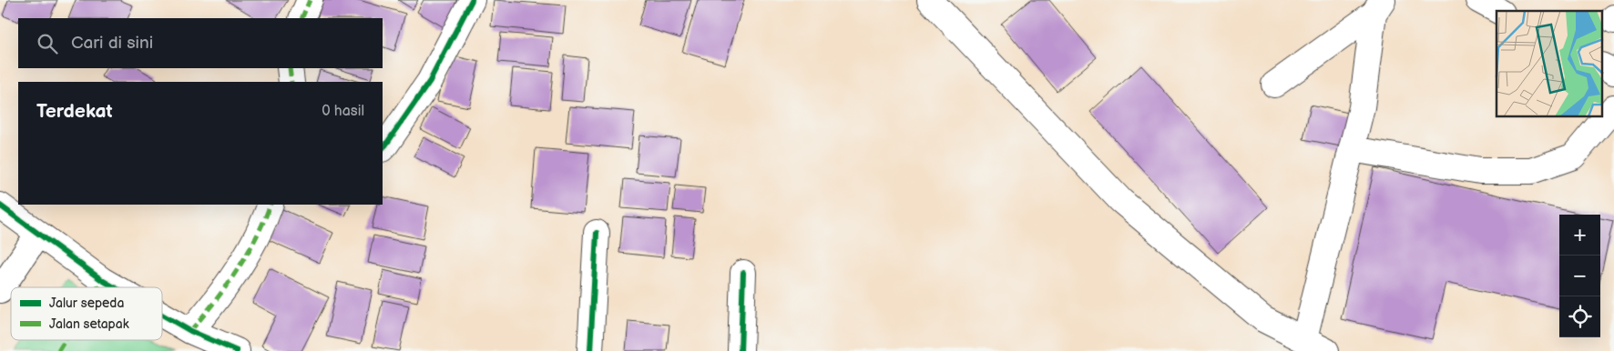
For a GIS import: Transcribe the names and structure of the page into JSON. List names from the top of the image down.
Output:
{
  "legend": ["Jalur sepeda", "Jalan setapak"],
  "page": {
    "search": "Cari di sini",
    "heading": ["Terdekat", "0 hasil"],
    "map_buttons": ["+", "−"]
  }
}
